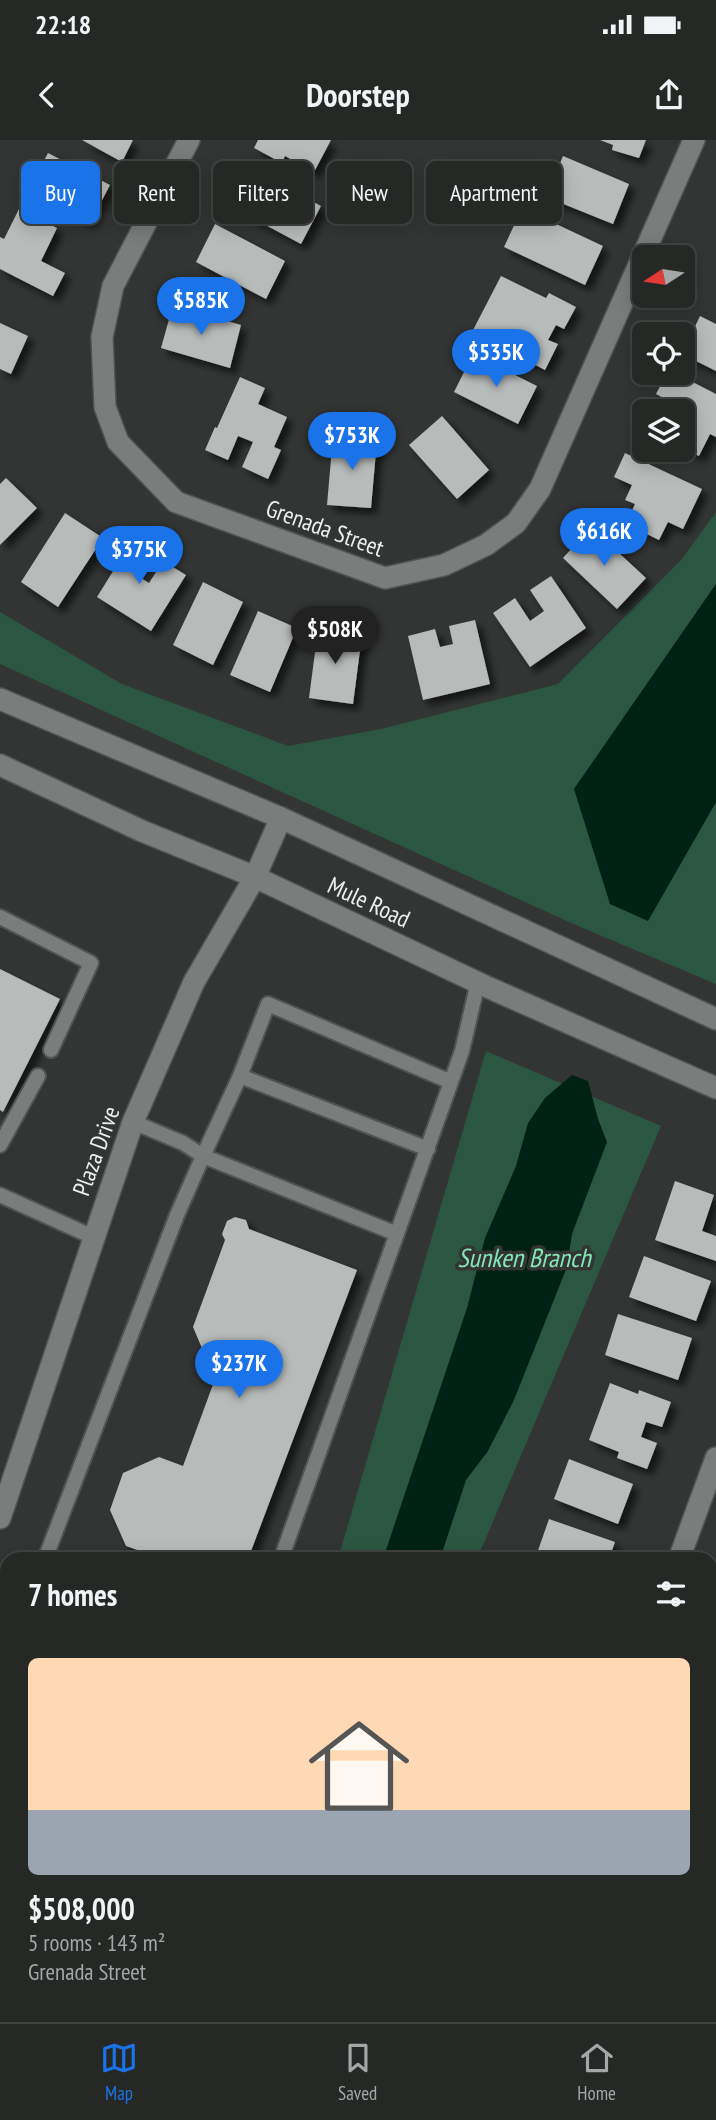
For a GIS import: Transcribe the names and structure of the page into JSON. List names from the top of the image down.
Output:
{
  "streets": {
    "street": ["Grenada Street", "Mule Road", "Plaza Drive"]
  },
  "crossings": [
    ["Mule Road", "Plaza Drive"]
  ],
  "water": ["Sunken Branch"],
  "north": "left",
  "page": {
    "status": "22:18",
    "header": "Doorstep",
    "chip": [
      "Buy",
      "Rent",
      "Filters",
      "New",
      "Apartment"
    ],
    "price": [
      "$585K",
      "$535K",
      "$753K",
      "$616K",
      "$375K",
      "$508K",
      "$237K"
    ],
    "heading": "7 homes",
    "list": [
      {
        "name": "$508,000",
        "note": "5 rooms · 143 m² · Grenada Street"
      }
    ],
    "tabs": ["Map", "Saved", "Home"]
  }
}
